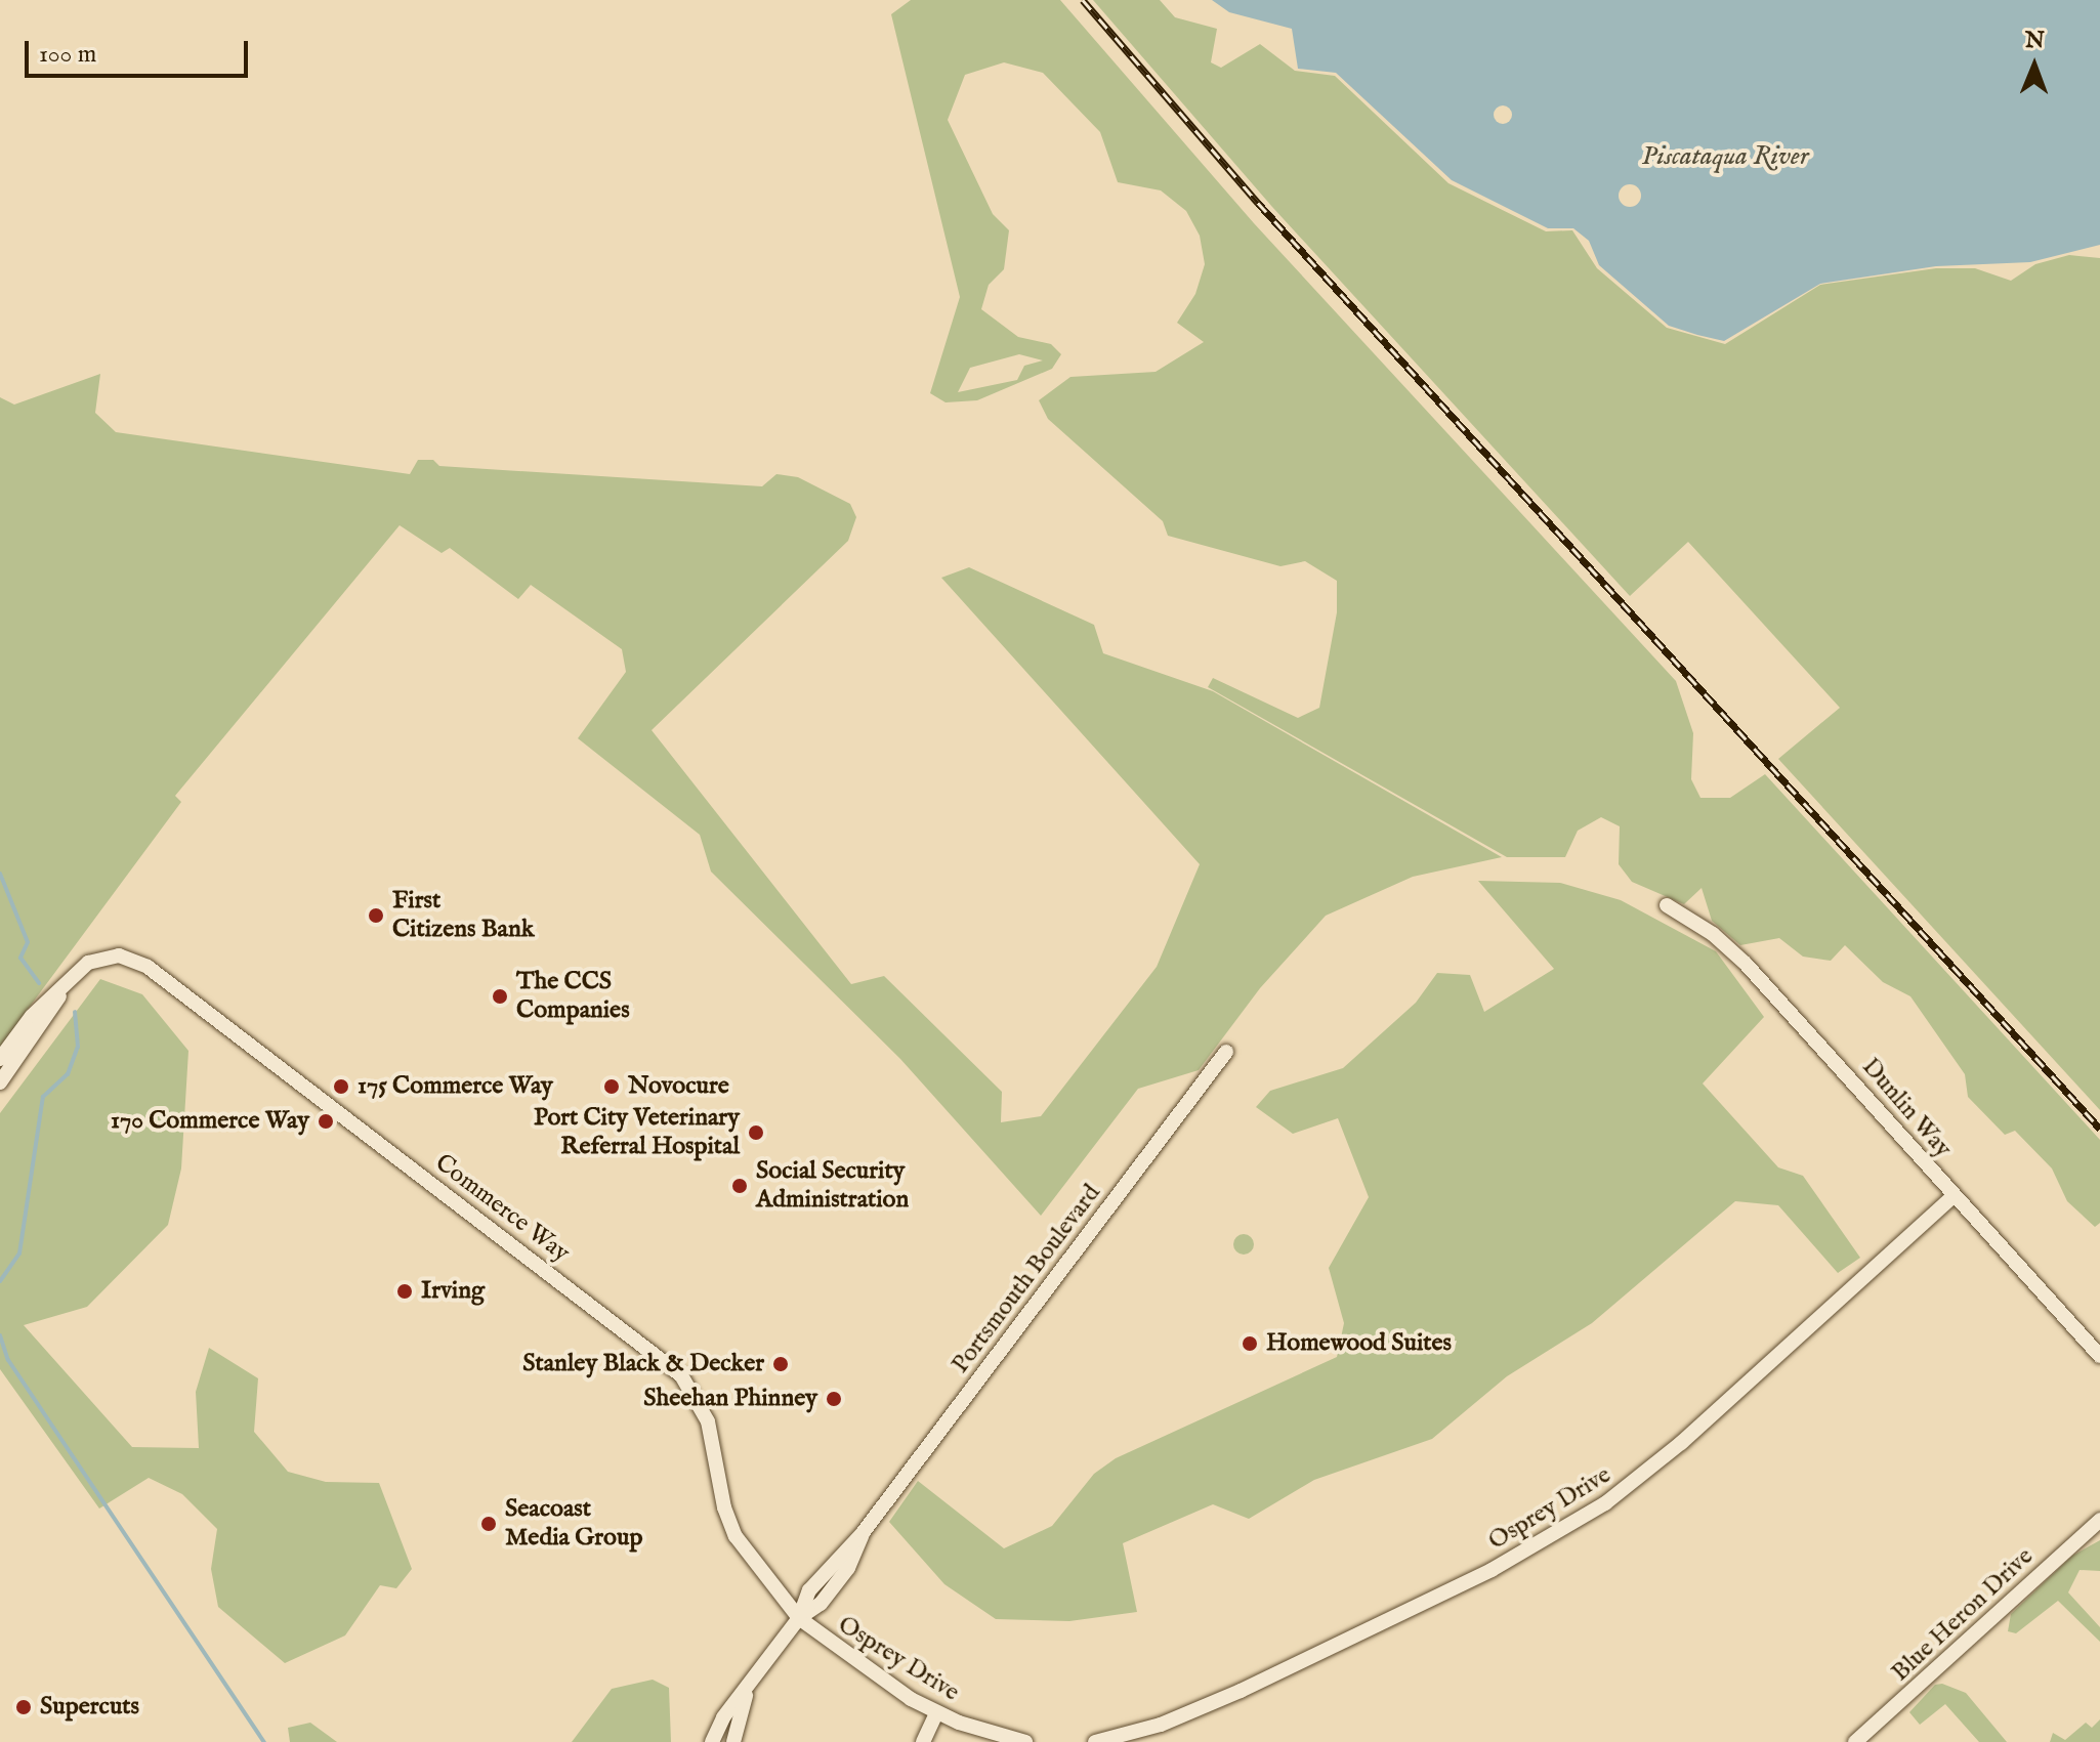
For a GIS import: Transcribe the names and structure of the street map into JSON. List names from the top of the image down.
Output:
{
  "streets": {
    "street": [
      "Dunlin Way",
      "Commerce Way",
      "Portsmouth Boulevard",
      "Osprey Drive",
      "Blue Heron Drive"
    ]
  },
  "crossings": [
    ["Dunlin Way", "Osprey Drive"],
    ["Commerce Way", "Portsmouth Boulevard"],
    ["Commerce Way", "Osprey Drive"],
    ["Portsmouth Boulevard", "Osprey Drive"]
  ],
  "water": ["Piscataqua River"],
  "places": [
    "First Citizens Bank",
    "The CCS Companies",
    "175 Commerce Way",
    "Novocure",
    "170 Commerce Way",
    "Port City Veterinary Referral Hospital",
    "Social Security Administration",
    "Irving",
    "Homewood Suites",
    "Stanley Black & Decker",
    "Sheehan Phinney",
    "Seacoast Media Group",
    "Supercuts"
  ],
  "scale_bar": "100 m",
  "north": "top"
}
